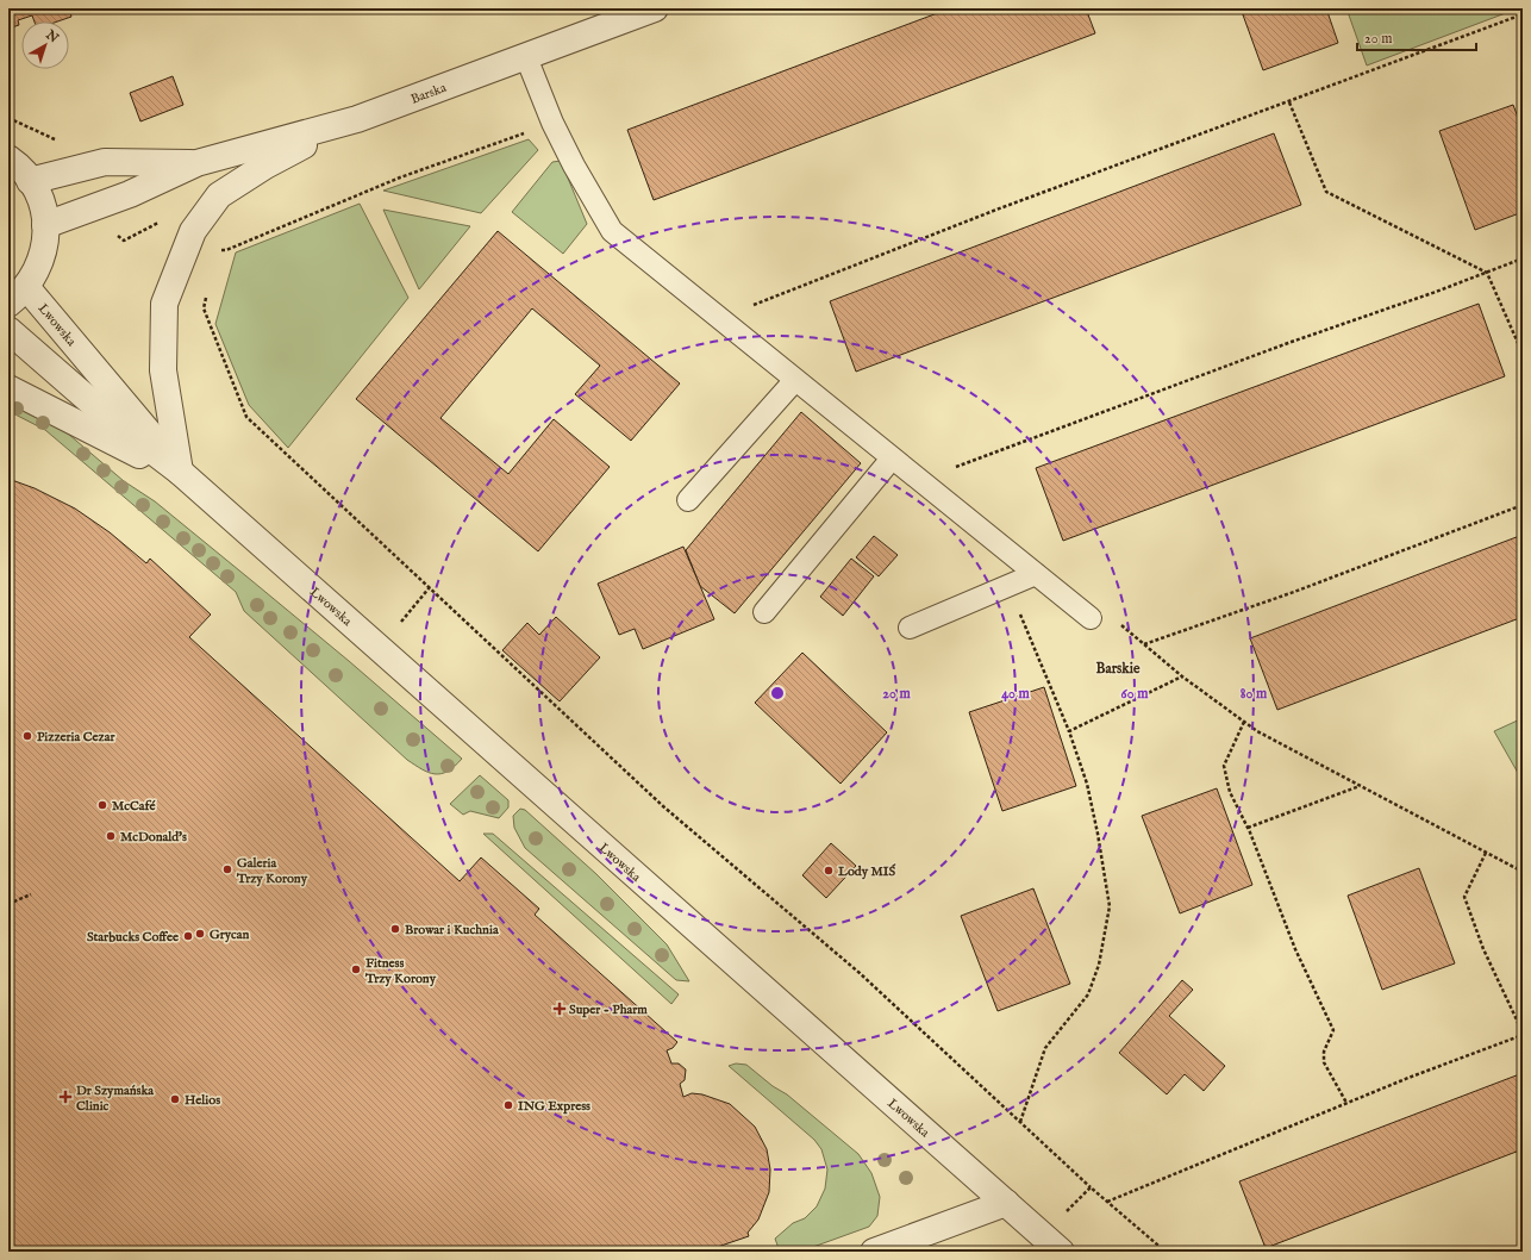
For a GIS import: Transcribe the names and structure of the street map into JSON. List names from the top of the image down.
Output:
{
  "streets": {
    "street": ["Barska", "Lwowska"]
  },
  "districts": ["Barskie"],
  "places": {
    "other": [
      "Pizzeria Cezar",
      "McCafé",
      "McDonald's",
      "Galeria Trzy Korony",
      "Lody MIŚ",
      "Browar i Kuchnia",
      "Grycan",
      "Starbucks Coffee",
      "Fitness Trzy Korony",
      "Helios",
      "ING Express"
    ],
    "health": ["Super - Pharm", "Dr Szymańska Clinic"]
  },
  "scale_bar": "20 m",
  "north": "top right",
  "rings": [
    "20 m",
    "40 m",
    "60 m",
    "80 m"
  ]
}
